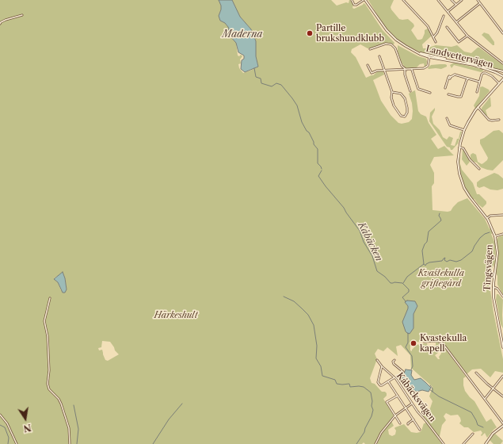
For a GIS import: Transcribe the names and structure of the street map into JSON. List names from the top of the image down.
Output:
{
  "streets": {
    "street": ["Landvettervägen", "Tingsvägen", "Kåbäcksvägen"]
  },
  "crossings": [
    ["Landvettervägen", "Tingsvägen"]
  ],
  "water": ["Maderna", "Kåbäcken"],
  "parks": ["Kvastekulla griftegård", "Härkeshult"],
  "places": ["Partille brukshundklubb", "Kvastekulla kapell"],
  "north": "bottom"
}
